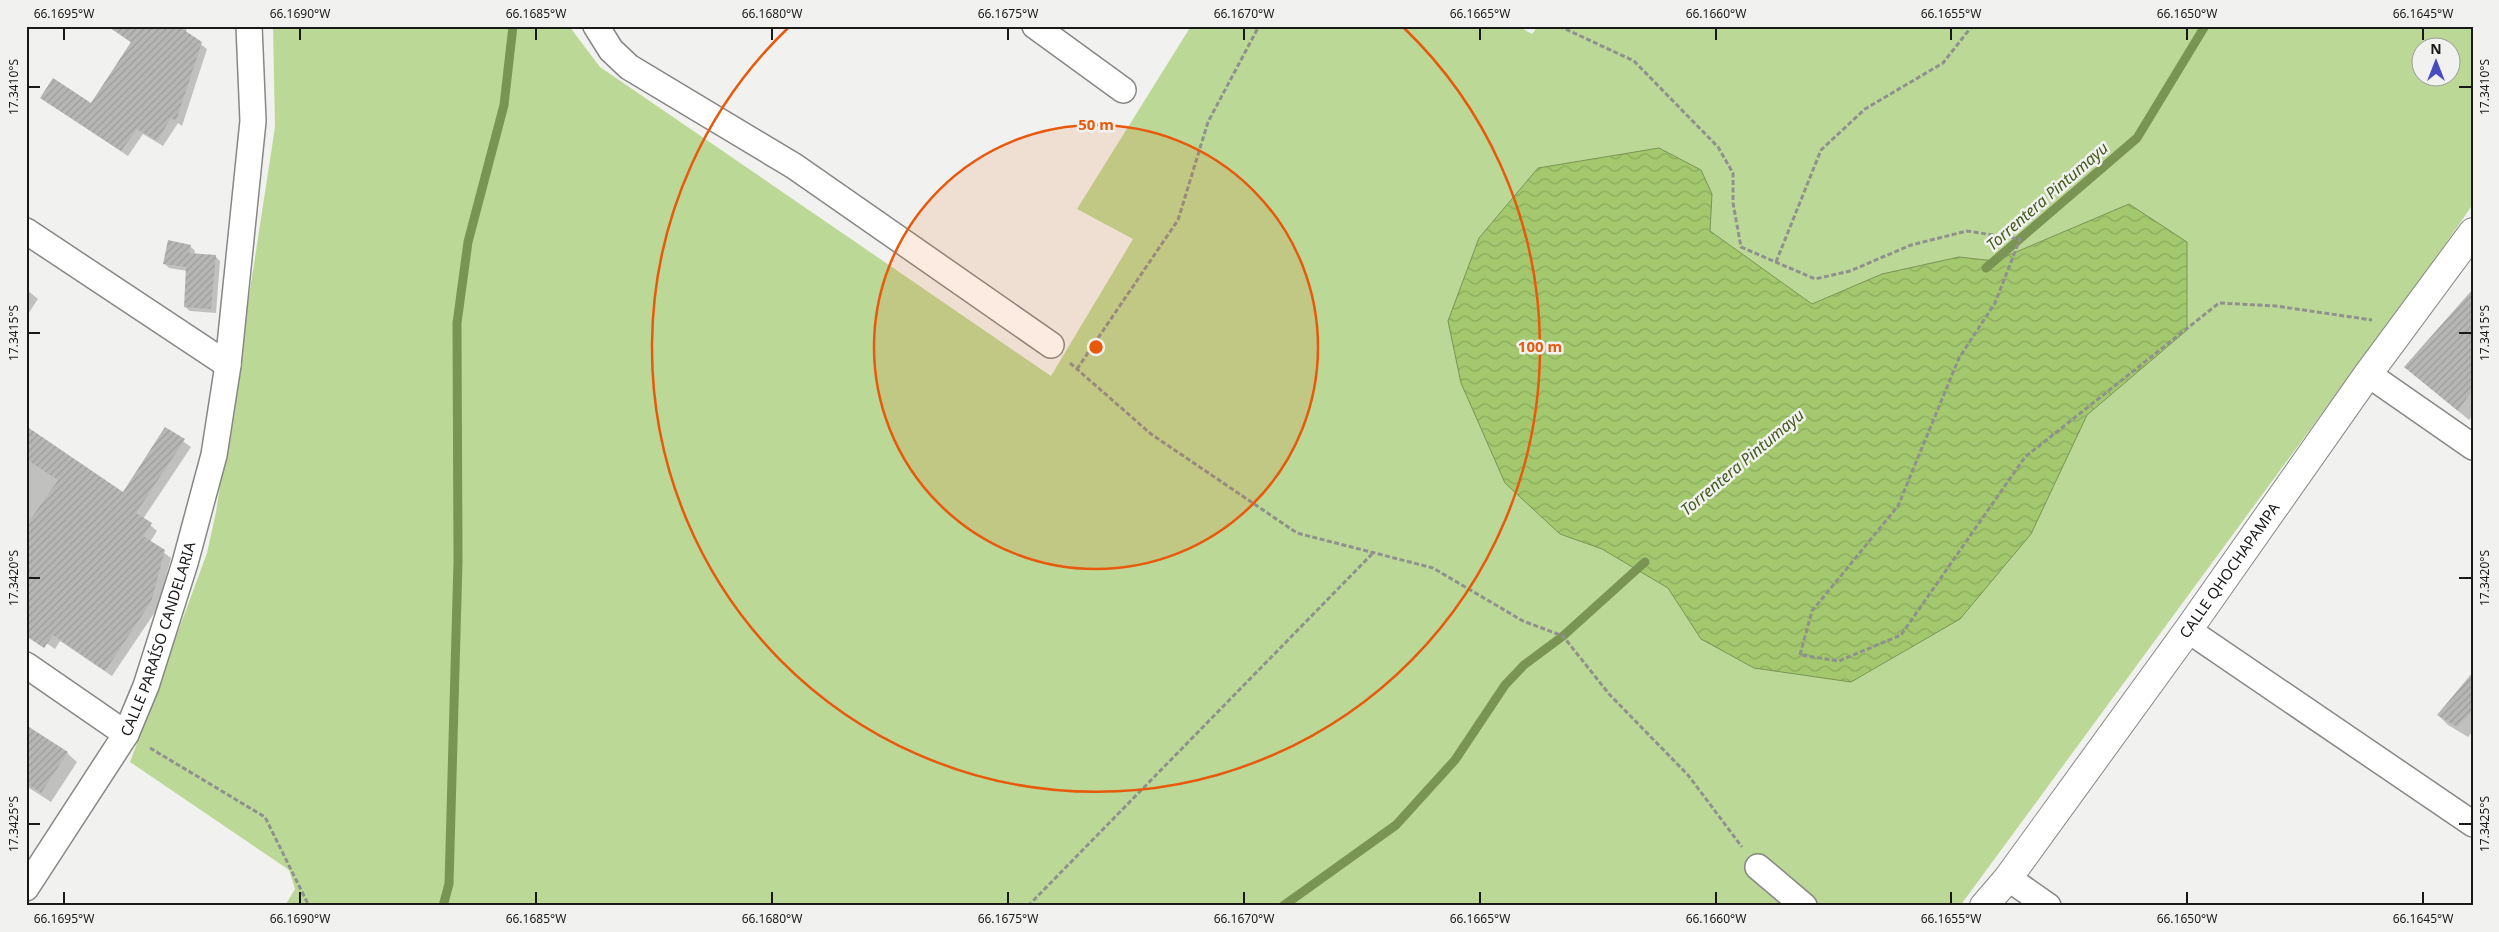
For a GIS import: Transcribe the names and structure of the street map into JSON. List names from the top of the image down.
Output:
{
  "streets": {
    "street": ["CALLE QHOCHAPAMPA", "CALLE PARAÍSO CANDELARIA"]
  },
  "water": ["Torrentera Pintumayu"],
  "north": "top",
  "coordinates": [
    "66.1695°W",
    "66.1690°W",
    "66.1685°W",
    "66.1680°W",
    "66.1675°W",
    "66.1670°W",
    "66.1665°W",
    "66.1660°W",
    "66.1655°W",
    "66.1650°W",
    "66.1645°W",
    "17.3410°S",
    "17.3415°S",
    "17.3420°S",
    "17.3425°S"
  ],
  "rings": ["50 m", "100 m"]
}
